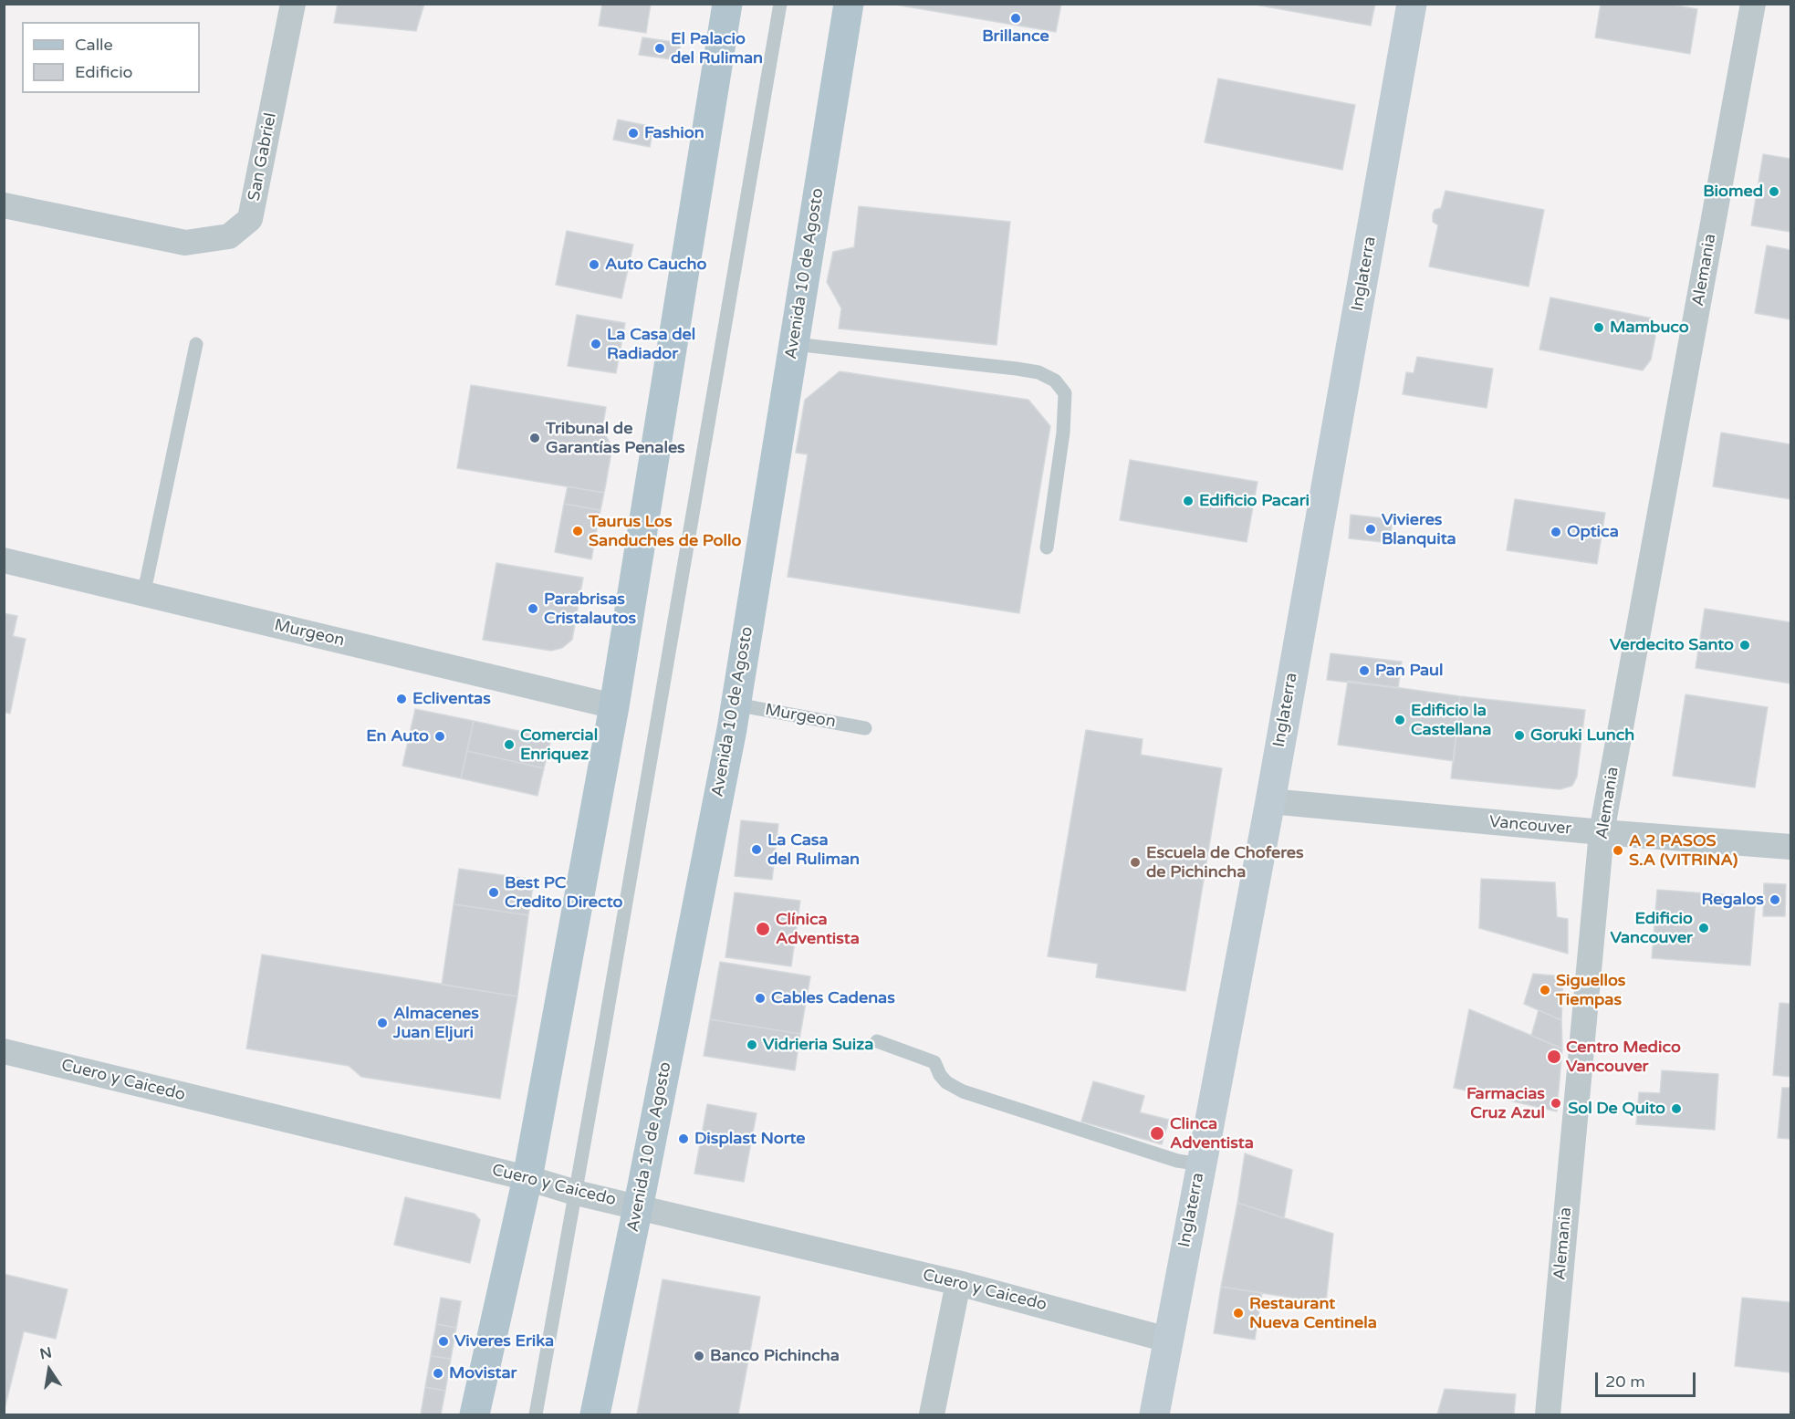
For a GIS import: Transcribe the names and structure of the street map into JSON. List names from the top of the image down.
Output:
{
  "streets": {
    "main road": ["Avenida 10 de Agosto"],
    "street": [
      "San Gabriel",
      "Alemania",
      "Inglaterra",
      "Murgeon",
      "Vancouver",
      "Cuero y Caicedo"
    ]
  },
  "crossings": [
    ["Alemania", "Vancouver"],
    ["Avenida 10 de Agosto", "Murgeon"],
    ["Avenida 10 de Agosto", "Cuero y Caicedo"],
    ["Inglaterra", "Vancouver"],
    ["Inglaterra", "Cuero y Caicedo"]
  ],
  "places": [
    "Brillance",
    "El Palacio del Ruliman",
    "Fashion",
    "Biomed",
    "Auto Caucho",
    "Mambuco",
    "La Casa del Radiador",
    "Tribunal de Garantías Penales",
    "Edificio Pacari",
    "Vivieres Blanquita",
    "Taurus Los Sanduches de Pollo",
    "Optica",
    "Parabrisas Cristalautos",
    "Verdecito Santo",
    "Pan Paul",
    "Ecliventas",
    "Edificio la Castellana",
    "Goruki Lunch",
    "En Auto",
    "Comercial Enriquez",
    "La Casa del Ruliman",
    "A 2 PASOS S.A (VITRINA)",
    "Escuela de Choferes de Pichincha",
    "Best PC Credito Directo",
    "Regalos",
    "Edificio Vancouver",
    "Clínica Adventista",
    "Siguellos Tiempas",
    "Cables Cadenas",
    "Almacenes Juan Eljuri",
    "Vidrieria Suiza",
    "Centro Medico Vancouver",
    "Farmacias Cruz Azul",
    "Sol De Quito",
    "Clinca Adventista",
    "Displast Norte",
    "Restaurant Nueva Centinela",
    "Viveres Erika",
    "Banco Pichincha",
    "Movistar"
  ],
  "legend": ["Calle", "Edificio"],
  "scale_bar": "20 m",
  "north": "top"
}
